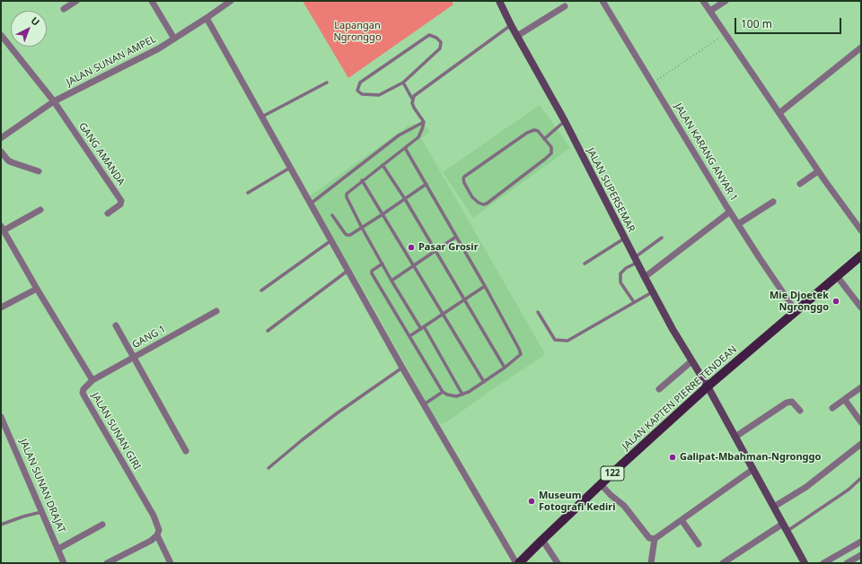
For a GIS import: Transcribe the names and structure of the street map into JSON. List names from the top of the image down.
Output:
{
  "streets": {
    "main road": ["JALAN SUPERSEMAR", "JALAN KAPTEN PIERRE TENDEAN", "122"],
    "street": [
      "JALAN SUNAN AMPEL",
      "JALAN KARANG ANYAR 1",
      "GANG AMANDA",
      "GANG 1",
      "JALAN SUNAN GIRI",
      "JALAN SUNAN DRAJAT"
    ]
  },
  "crossings": [
    ["JALAN SUNAN AMPEL", "GANG AMANDA"],
    ["JALAN KARANG ANYAR 1", "JALAN KAPTEN PIERRE TENDEAN"],
    ["JALAN SUPERSEMAR", "JALAN KAPTEN PIERRE TENDEAN"],
    ["GANG 1", "JALAN SUNAN GIRI"]
  ],
  "parks": ["Lapangan Ngronggo"],
  "places": [
    "Pasar Grosir",
    "Mie Djoetek Ngronggo",
    "Galipat-Mbahman-Ngronggo",
    "Museum Fotografi Kediri"
  ],
  "scale_bar": "100 m",
  "north": "top right"
}
